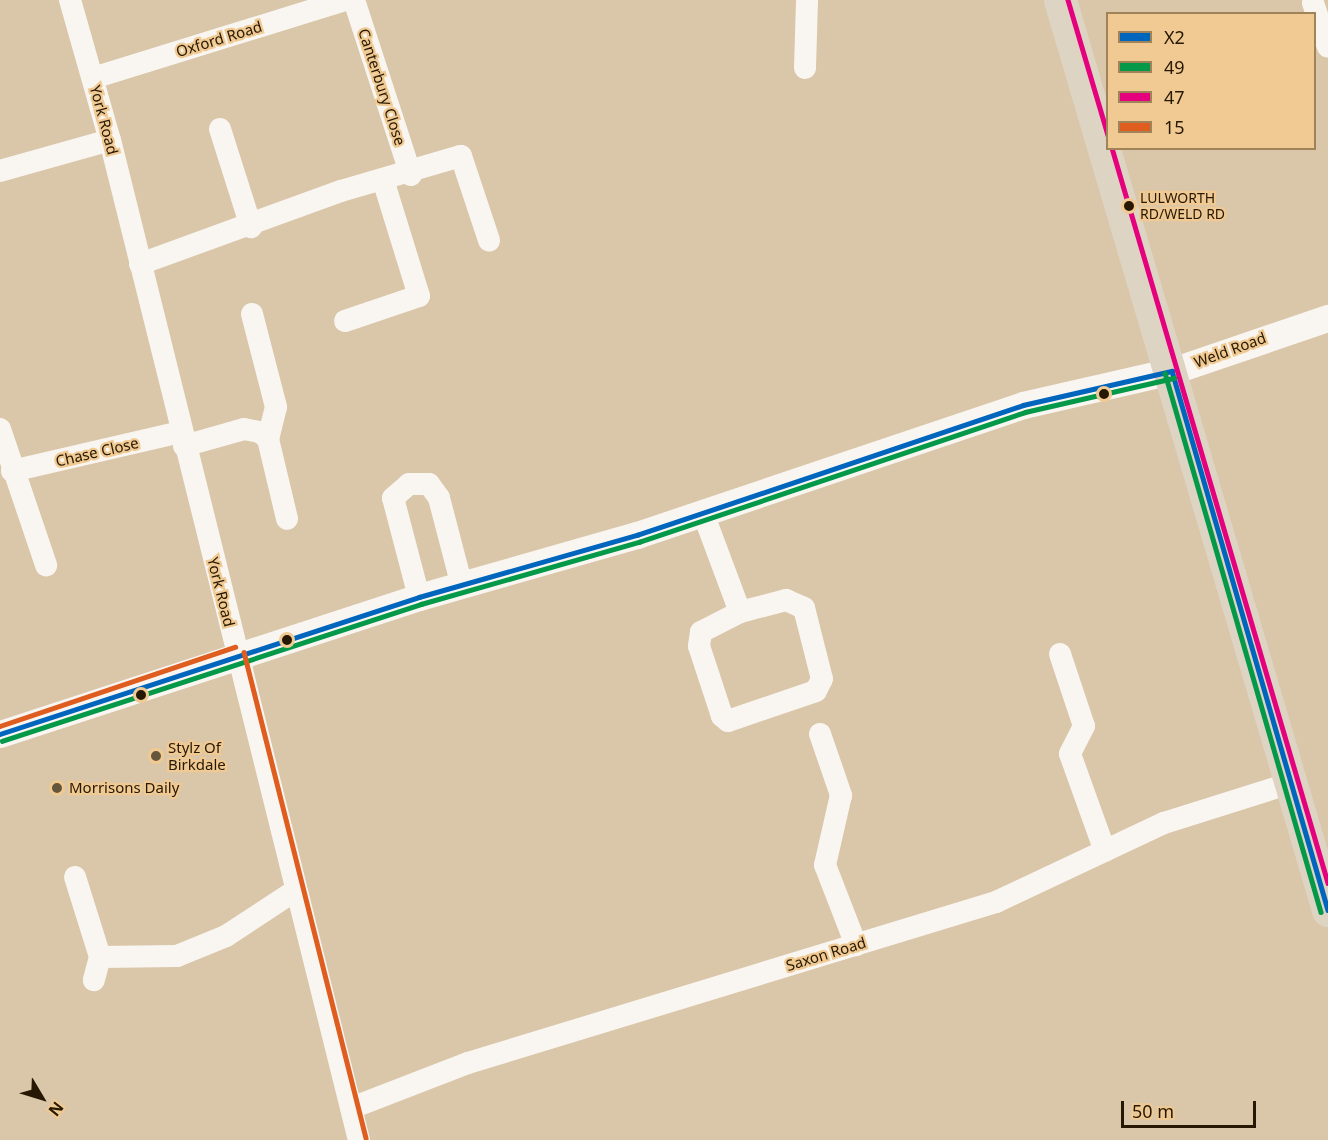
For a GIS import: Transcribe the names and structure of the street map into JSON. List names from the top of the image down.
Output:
{
  "streets": {
    "street": [
      "Oxford Road",
      "Canterbury Close",
      "York Road",
      "Weld Road",
      "Chase Close",
      "Saxon Road"
    ]
  },
  "crossings": [
    ["Oxford Road", "York Road"],
    ["York Road", "Weld Road"],
    ["York Road", "Chase Close"],
    ["York Road", "Saxon Road"]
  ],
  "places": ["LULWORTH RD/WELD RD", "Stylz Of Birkdale", "Morrisons Daily"],
  "lines": [
    "transit line 47",
    "transit line X2",
    "transit line 49",
    "transit line 15"
  ],
  "legend": [
    "X2",
    "49",
    "47",
    "15"
  ],
  "scale_bar": "50 m",
  "north": "bottom right"
}
